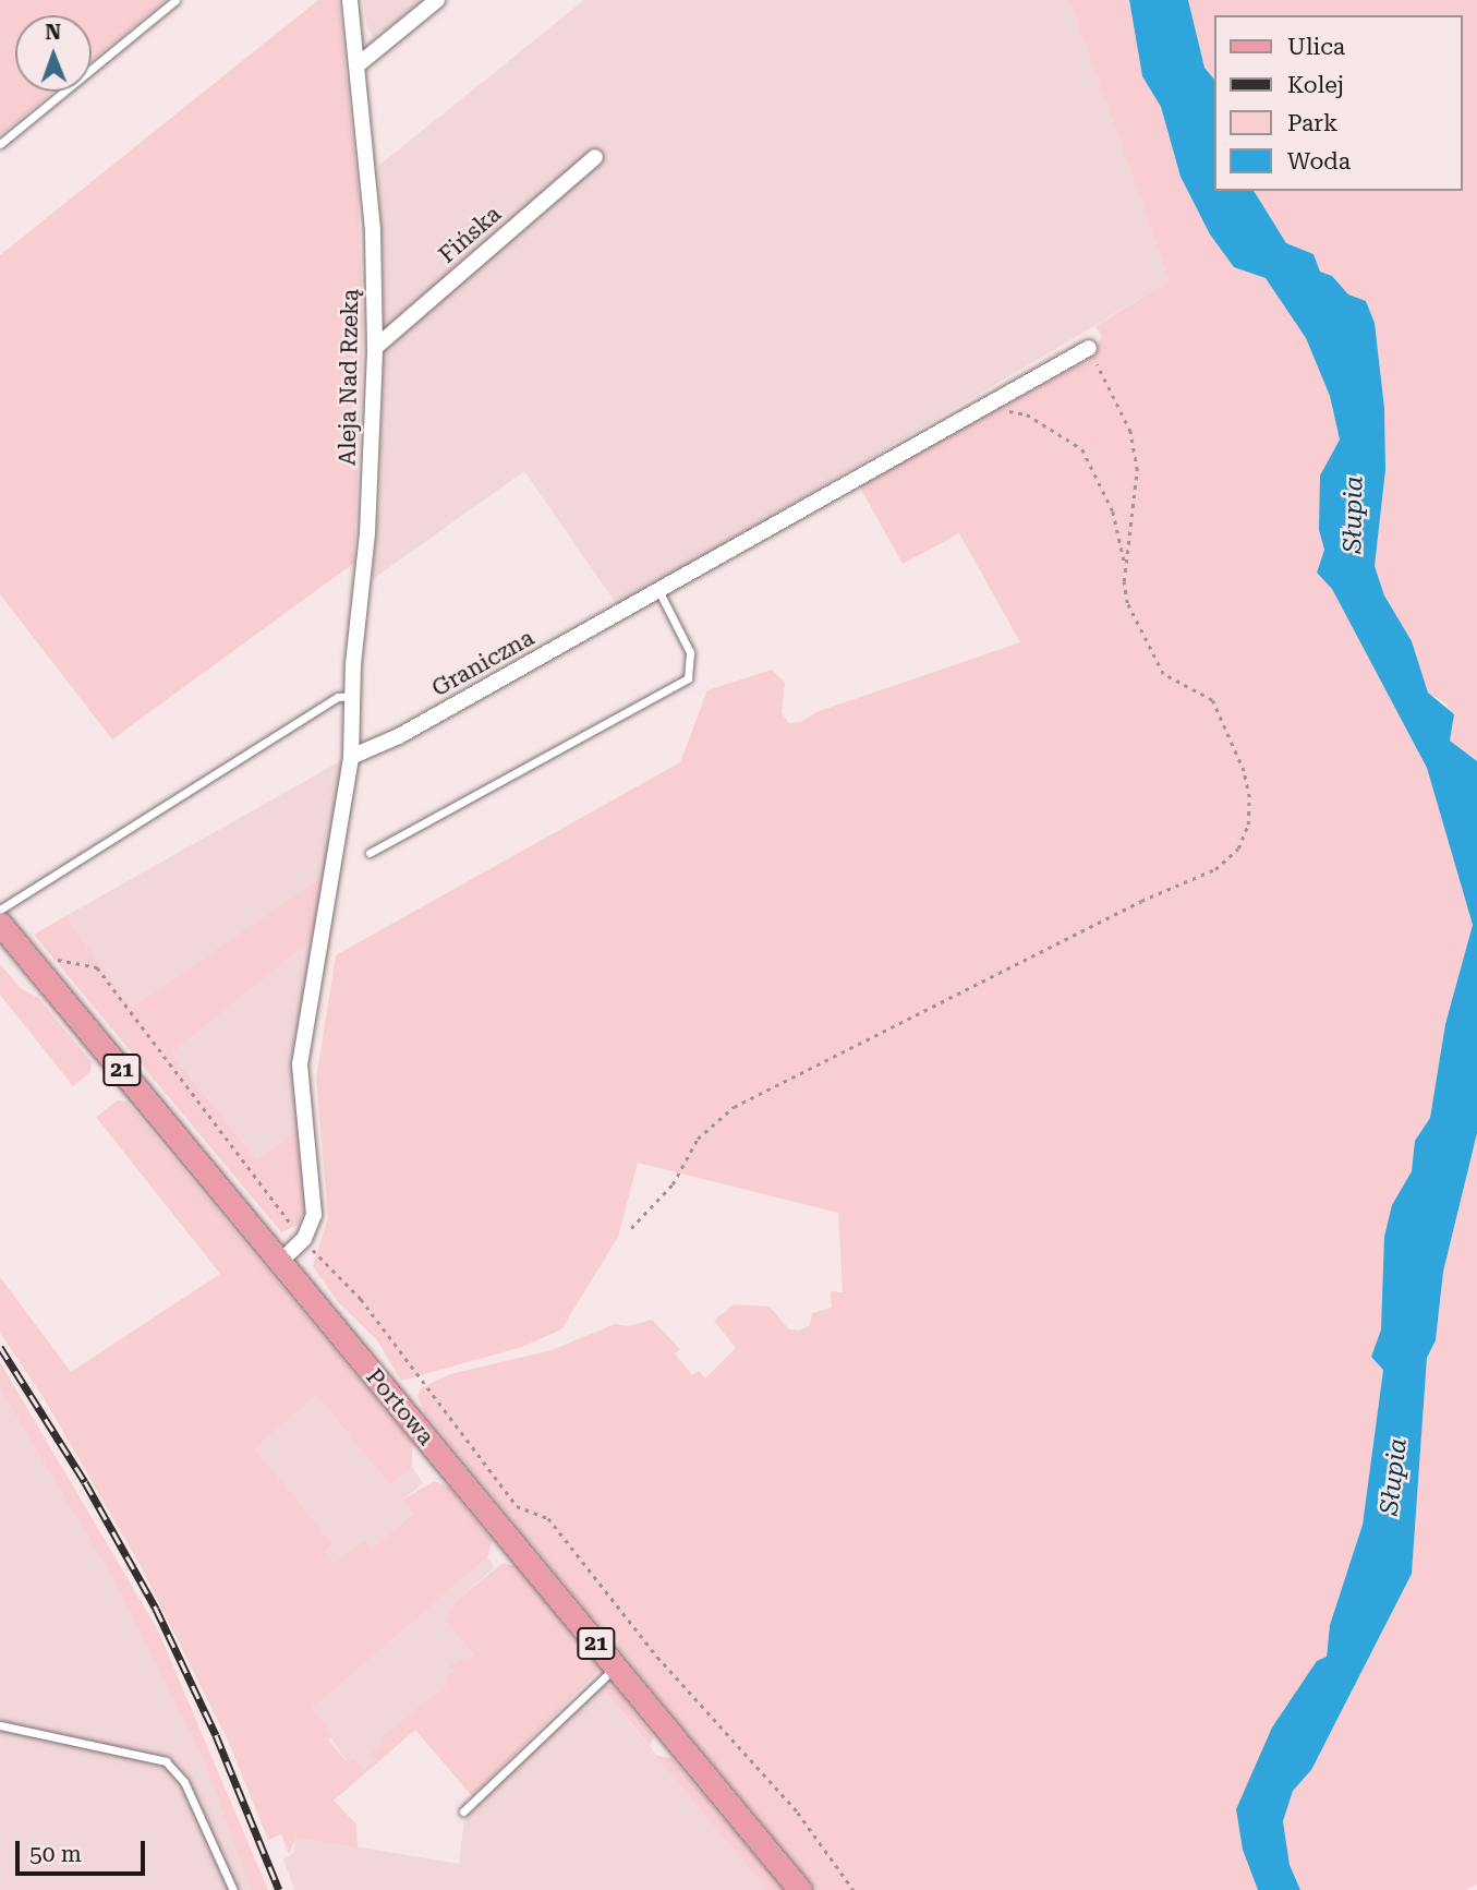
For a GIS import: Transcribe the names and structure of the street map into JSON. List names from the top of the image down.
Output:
{
  "streets": {
    "main road": ["21", "Portowa"],
    "street": ["Fińska", "Aleja Nad Rzeką", "Graniczna"]
  },
  "crossings": [
    ["Fińska", "Aleja Nad Rzeką"],
    ["Aleja Nad Rzeką", "Graniczna"]
  ],
  "water": ["Słupia"],
  "legend": [
    "Ulica",
    "Kolej",
    "Park",
    "Woda"
  ],
  "scale_bar": "50 m",
  "north": "top"
}
